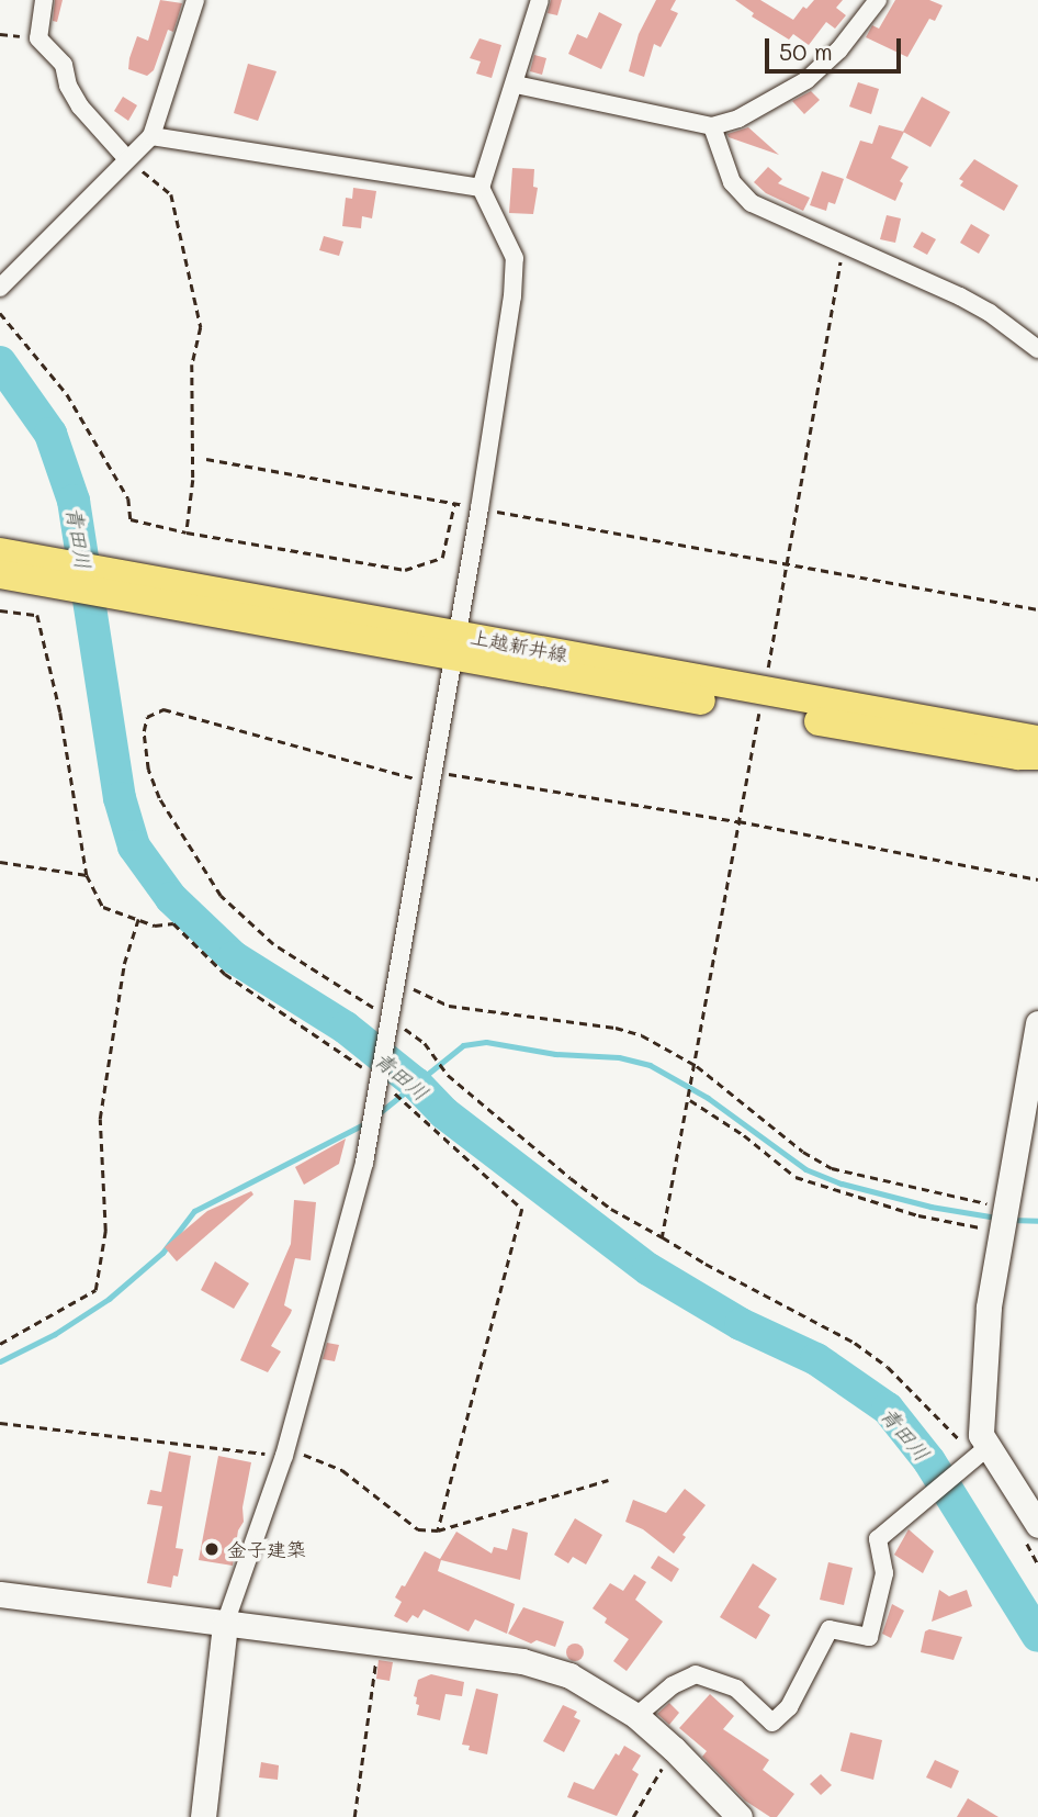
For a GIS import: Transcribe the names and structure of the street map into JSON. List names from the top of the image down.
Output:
{
  "streets": {
    "main road": ["上越新井線"]
  },
  "water": ["青田川"],
  "places": ["金子建築"],
  "scale_bar": "50 m"
}
